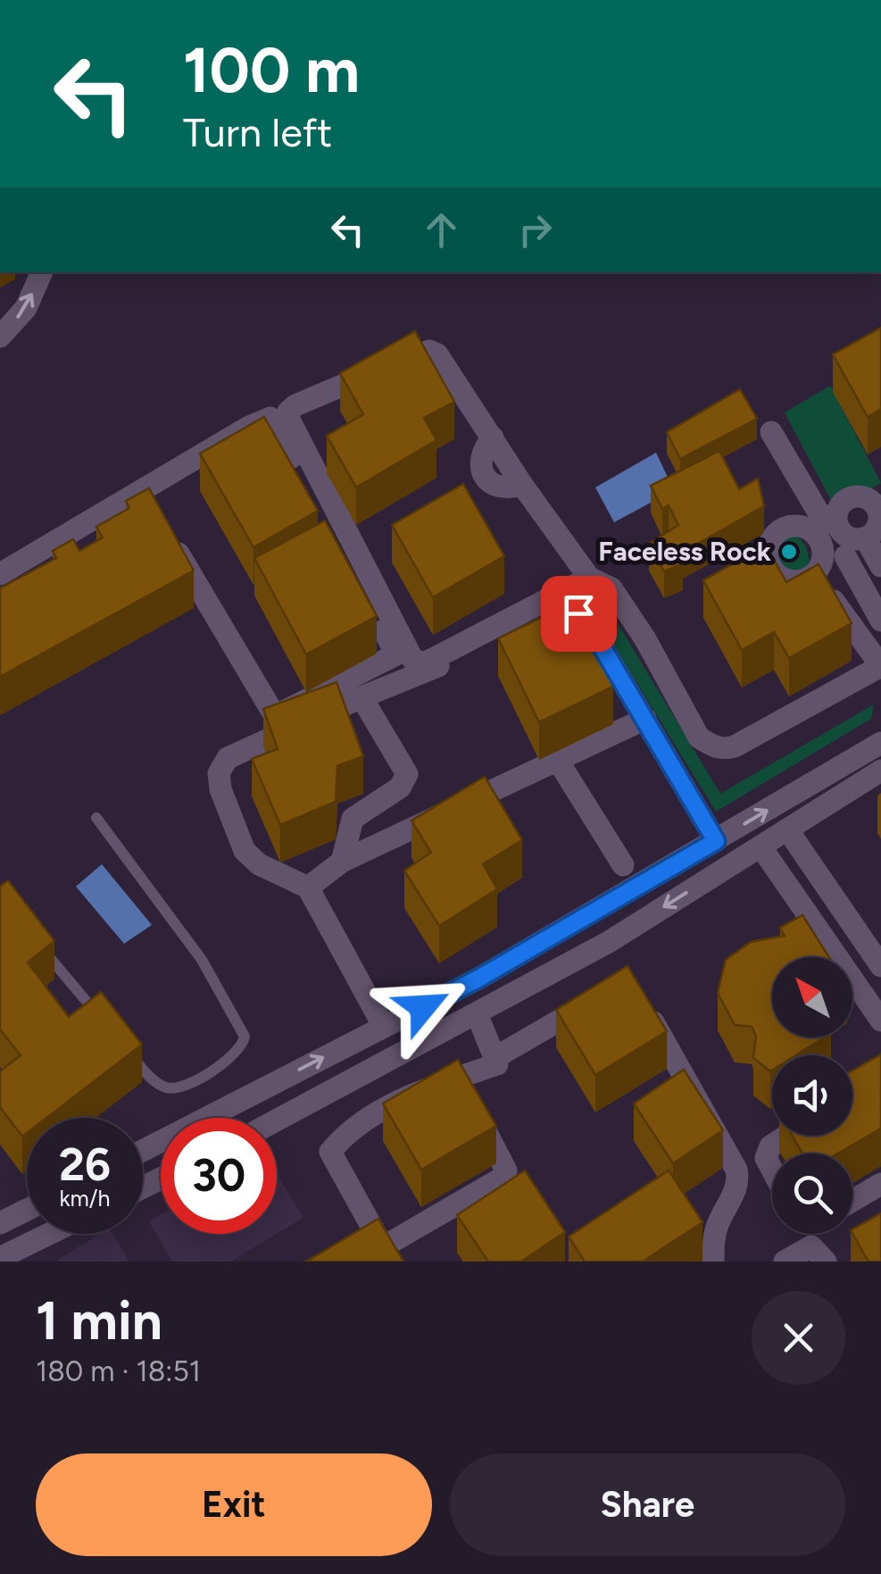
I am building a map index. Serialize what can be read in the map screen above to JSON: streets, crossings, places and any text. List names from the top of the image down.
{
  "places": ["Faceless Rock"],
  "north": "top left",
  "page": {
    "turn": ["100 m", "Turn left"],
    "speed": "26 km/h",
    "limit": "30",
    "heading": ["1 min", "180 m · 18:51"],
    "buttons": ["Exit", "Share"]
  }
}
